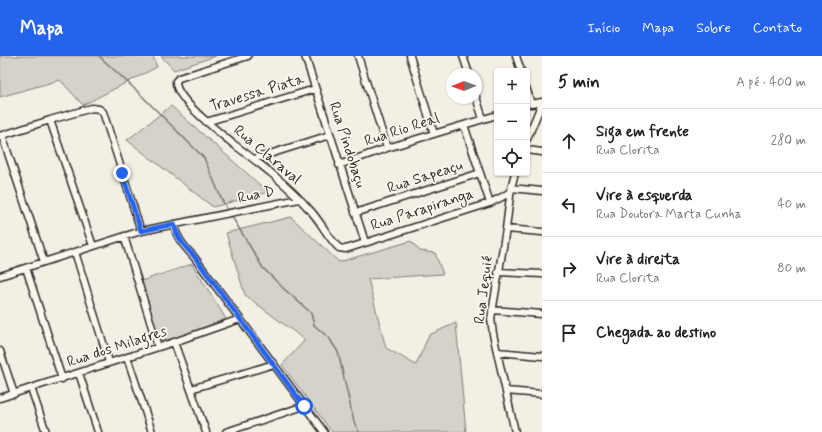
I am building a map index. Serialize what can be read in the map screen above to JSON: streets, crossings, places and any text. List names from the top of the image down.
{
  "streets": {
    "street": [
      "Travessa Piata",
      "Rua Rio Real",
      "Rua Pindobaçu",
      "Rua Claraval",
      "Rua Sapeaçu",
      "Rua D",
      "Rua Parapiranga",
      "Rua Jequié",
      "Rua dos Milagres"
    ]
  },
  "crossings": [
    ["Travessa Piata", "Rua Pindobaçu"],
    ["Travessa Piata", "Rua Claraval"],
    ["Rua Rio Real", "Rua Pindobaçu"],
    ["Rua Pindobaçu", "Rua Sapeaçu"],
    ["Rua Pindobaçu", "Rua Parapiranga"],
    ["Rua Claraval", "Rua D"],
    ["Rua Claraval", "Rua Parapiranga"],
    ["Rua Parapiranga", "Rua Jequié"]
  ],
  "north": "left",
  "page": {
    "header": "Mapa",
    "nav": [
      "Início",
      "Mapa",
      "Sobre",
      "Contato"
    ],
    "heading": ["5 min", "A pé · 400 m"],
    "map_buttons": ["+", "−"],
    "list": [
      ["Siga em frente", "Rua Clorita", "280 m"],
      ["Vire à esquerda", "Rua Doutora Marta Cunha", "40 m"],
      ["Vire à direita", "Rua Clorita", "80 m"],
      "Chegada ao destino"
    ]
  }
}
